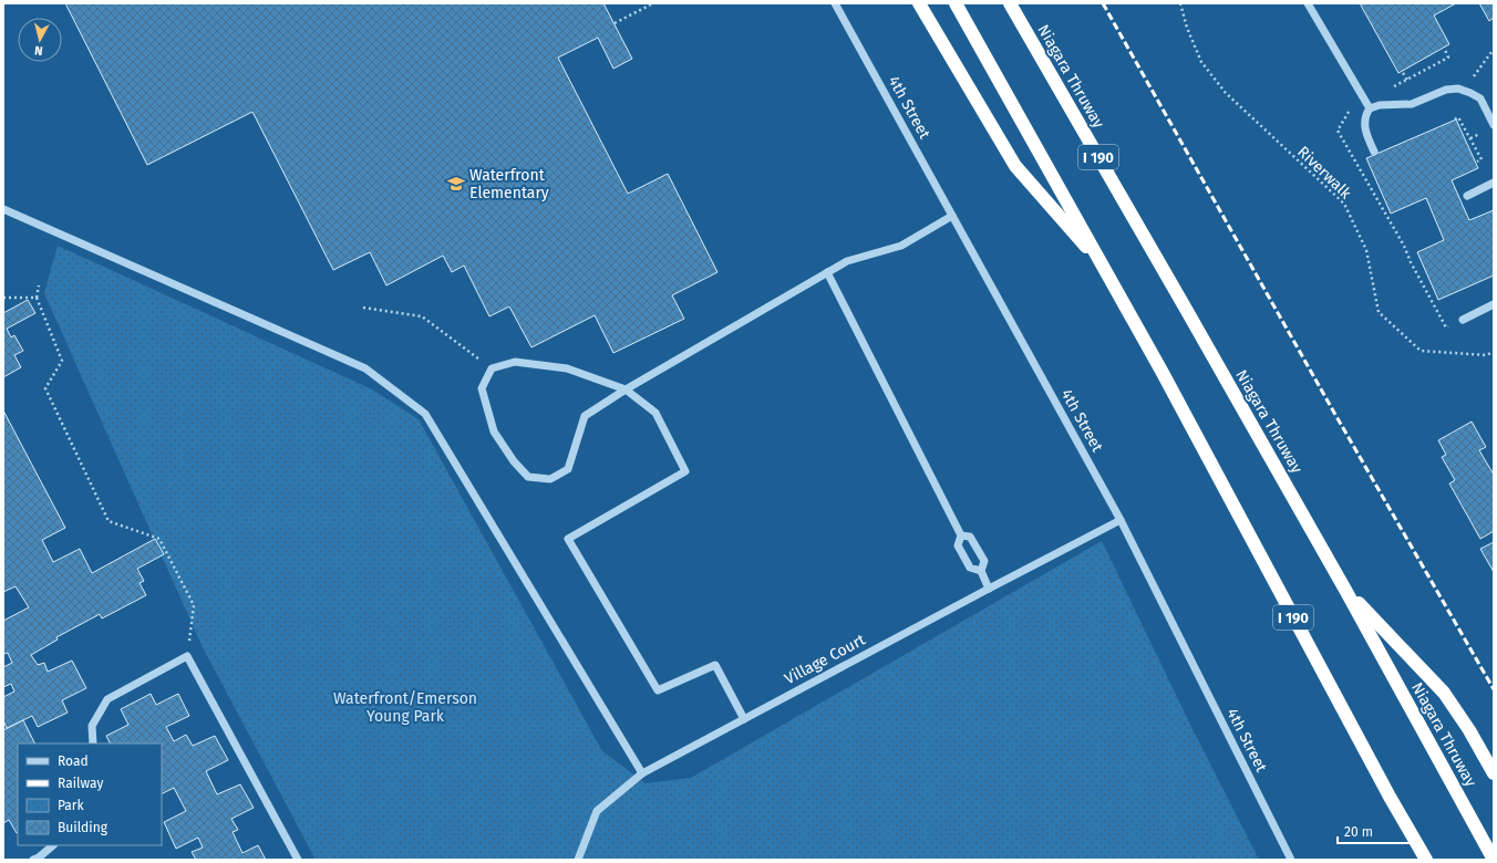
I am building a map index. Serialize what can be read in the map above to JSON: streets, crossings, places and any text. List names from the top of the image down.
{
  "streets": {
    "highway": ["Niagara Thruway", "I 190"],
    "street": ["4th Street", "Village Court"],
    "path": ["Riverwalk"]
  },
  "crossings": [
    ["4th Street", "Village Court"]
  ],
  "parks": ["Waterfront/Emerson Young Park"],
  "places": {
    "school or university": ["Waterfront Elementary"]
  },
  "legend": [
    "Road",
    "Railway",
    "Park",
    "Building"
  ],
  "scale_bar": "20 m",
  "north": "bottom"
}
